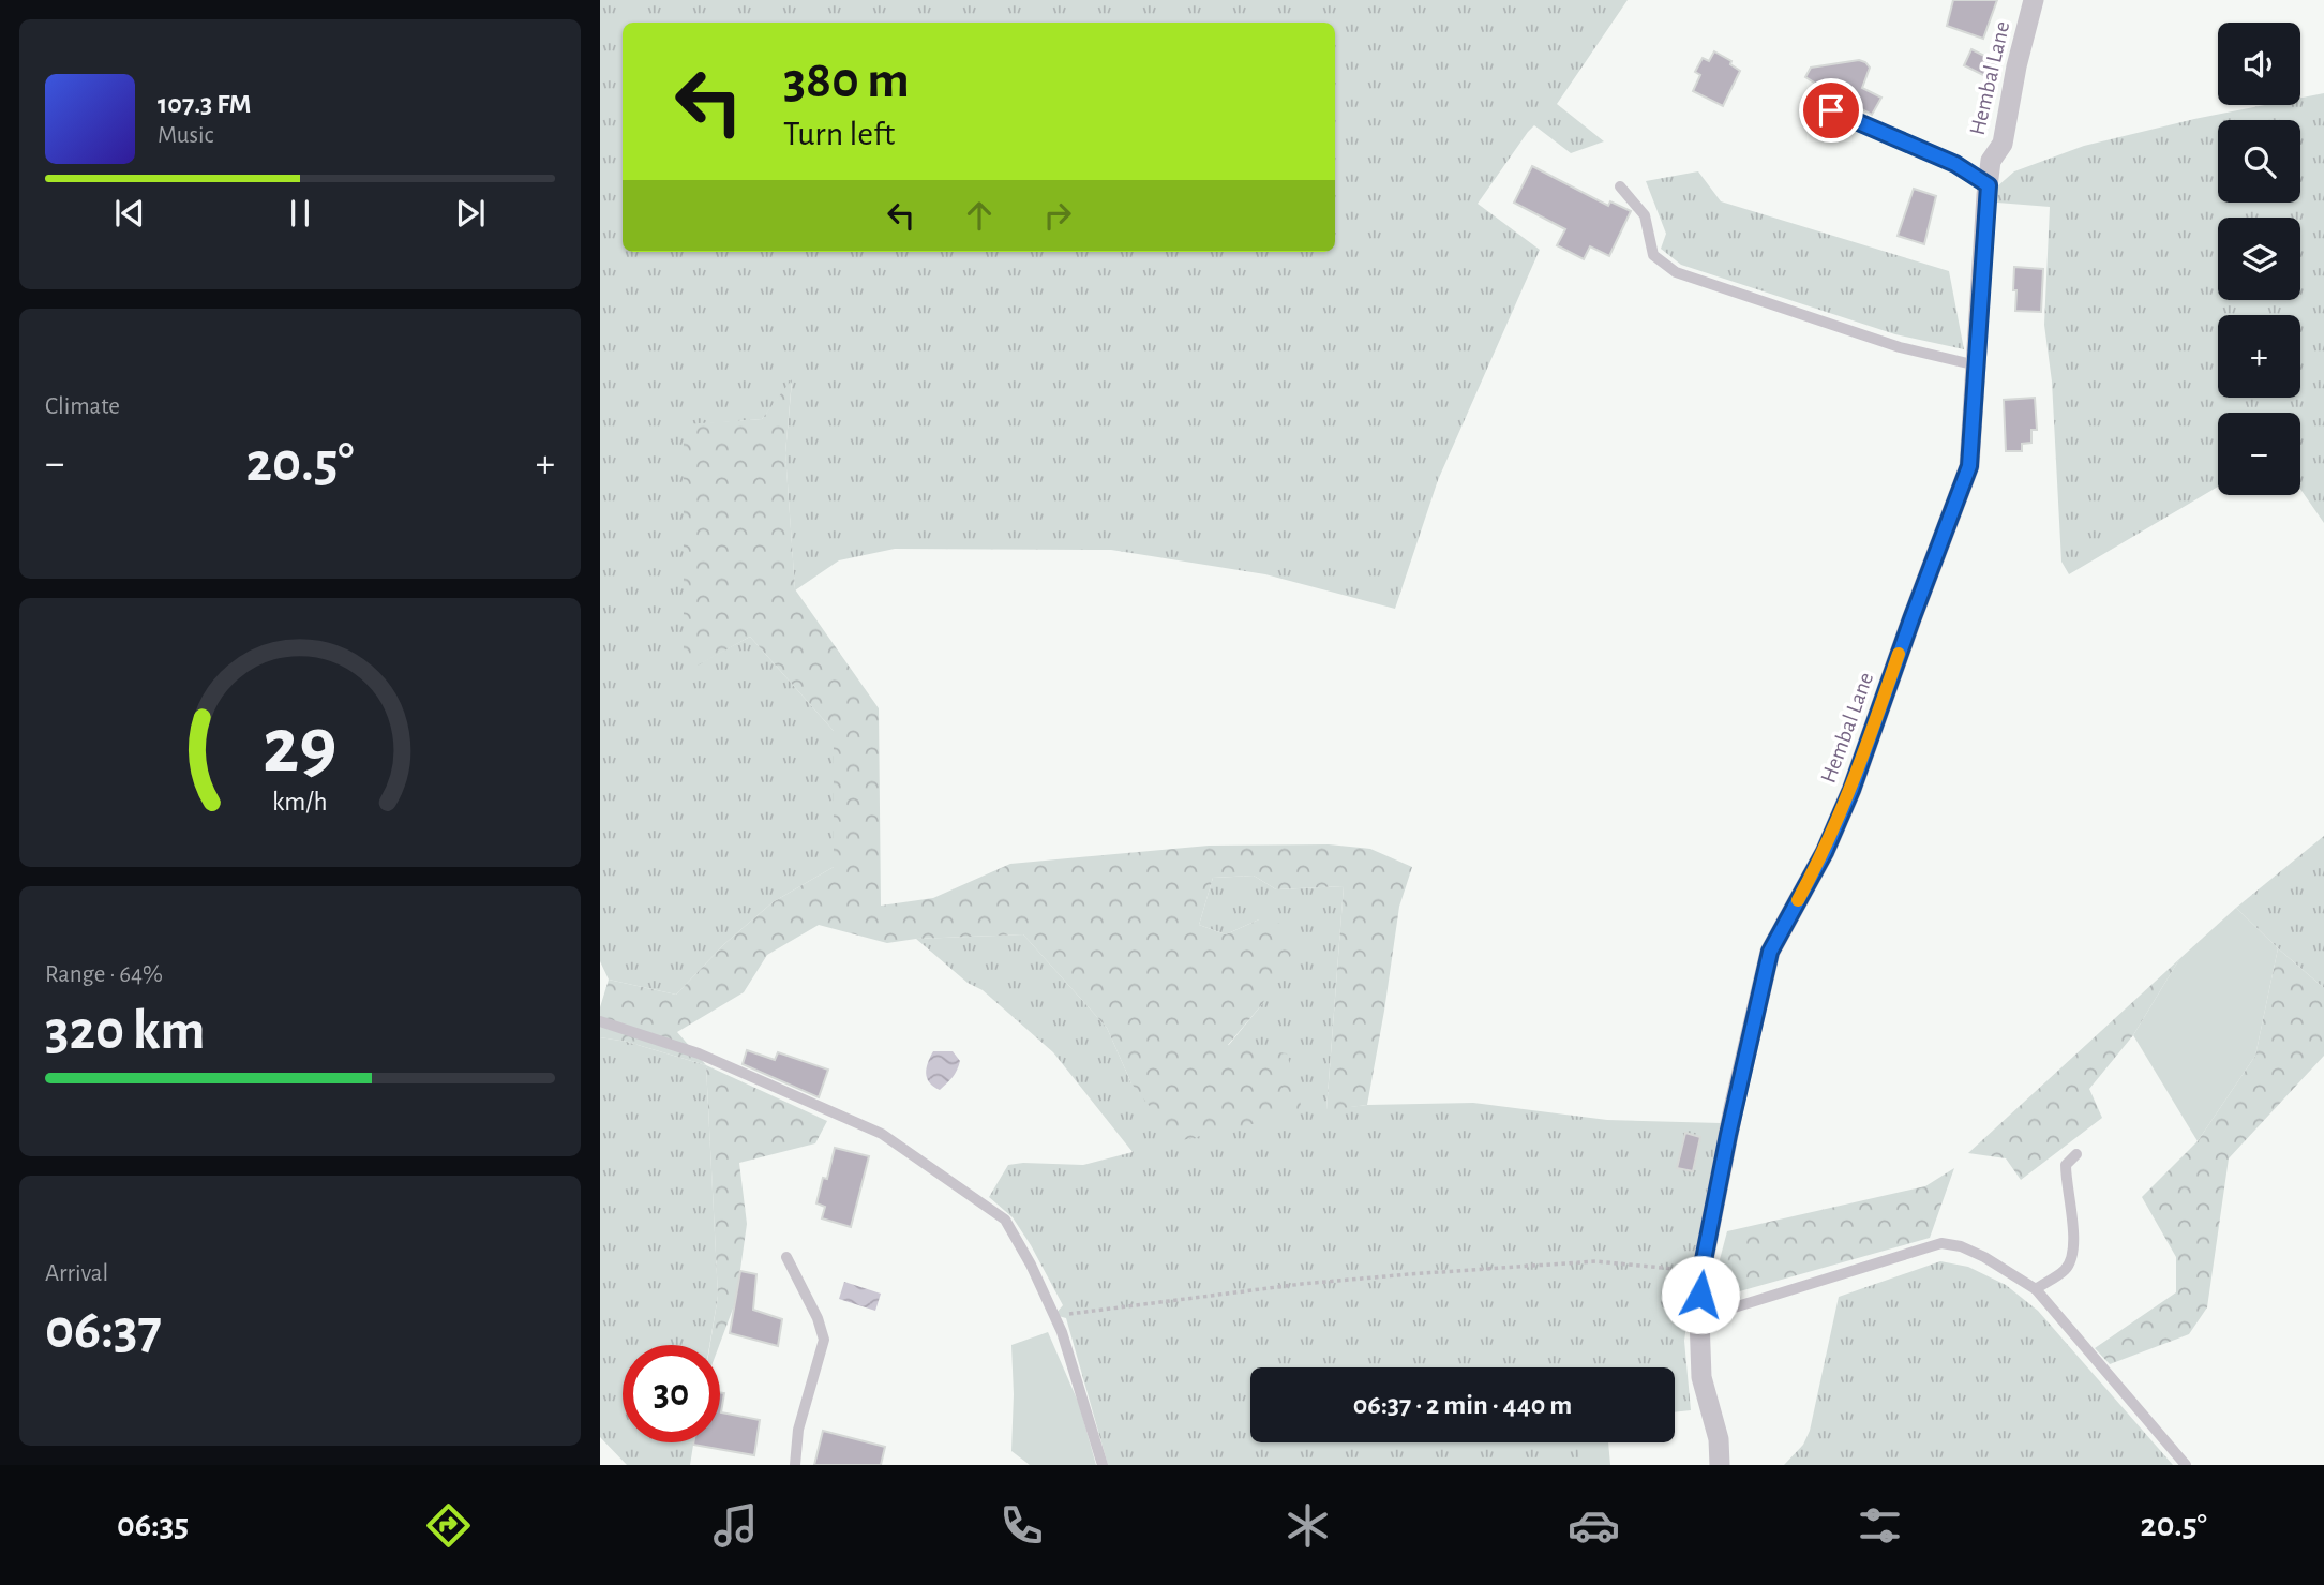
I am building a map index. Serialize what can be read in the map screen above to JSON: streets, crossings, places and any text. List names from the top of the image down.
{
  "streets": {
    "street": ["Hembal Lane"]
  },
  "page": {
    "map_buttons": ["+", "−"],
    "turn": ["380 m", "Turn left"],
    "song": ["107.3 FM", "Music"],
    "tile": [
      "Climate",
      ["Range · 64%", "320 km"],
      ["Arrival", "06:37"]
    ],
    "heat": ["−", "20.5°", "+"],
    "limit": "30",
    "trip": "06:37 · 2 min · 440 m",
    "tabs": ["06:35", "20.5°"],
    "gauge": ["29", "km/h"]
  }
}
